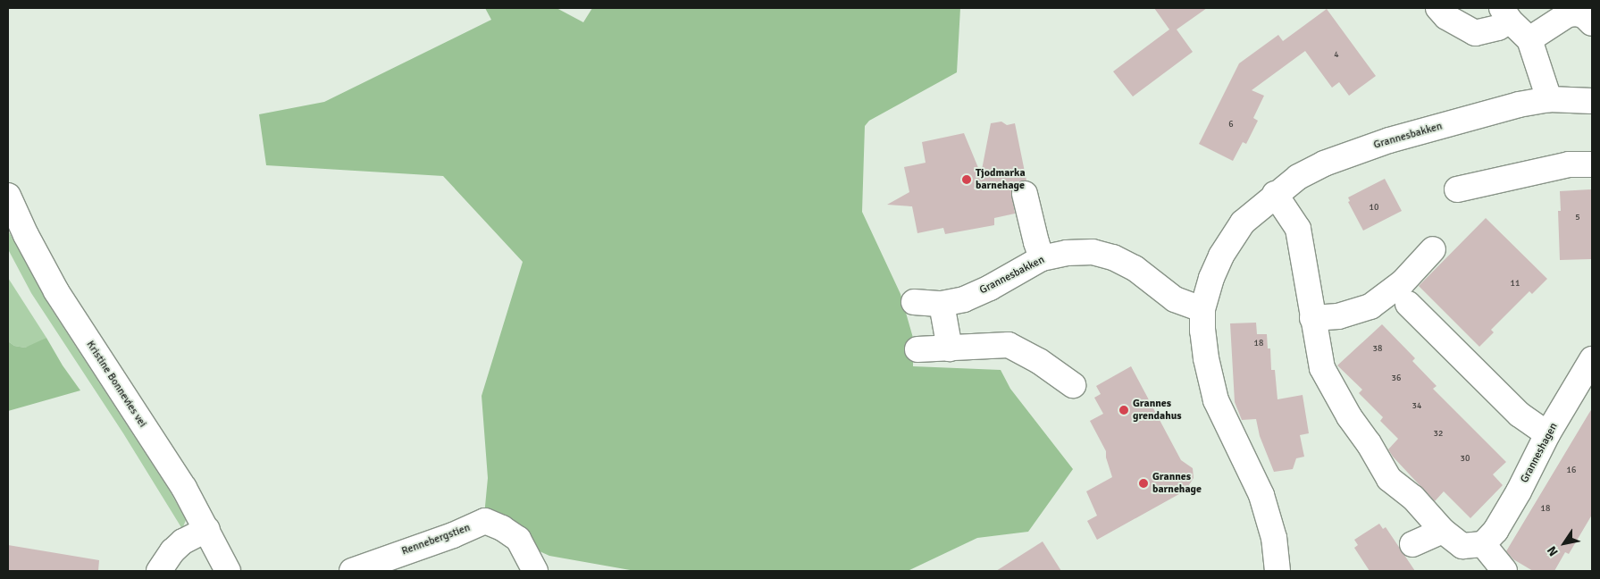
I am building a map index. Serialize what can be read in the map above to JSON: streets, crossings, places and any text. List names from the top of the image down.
{
  "streets": {
    "street": [
      "Grannesbakken",
      "Kristine Bonnevies vei",
      "Granneshagen",
      "Rennebergstien"
    ]
  },
  "places": ["Tjodmarka barnehage", "Grannes grendahus", "Grannes barnehage"],
  "house_numbers": [
    "4",
    "6",
    "10",
    "5",
    "11",
    "18",
    "38",
    "36",
    "34",
    "32",
    "30",
    "16",
    "18"
  ],
  "north": "bottom left"
}
